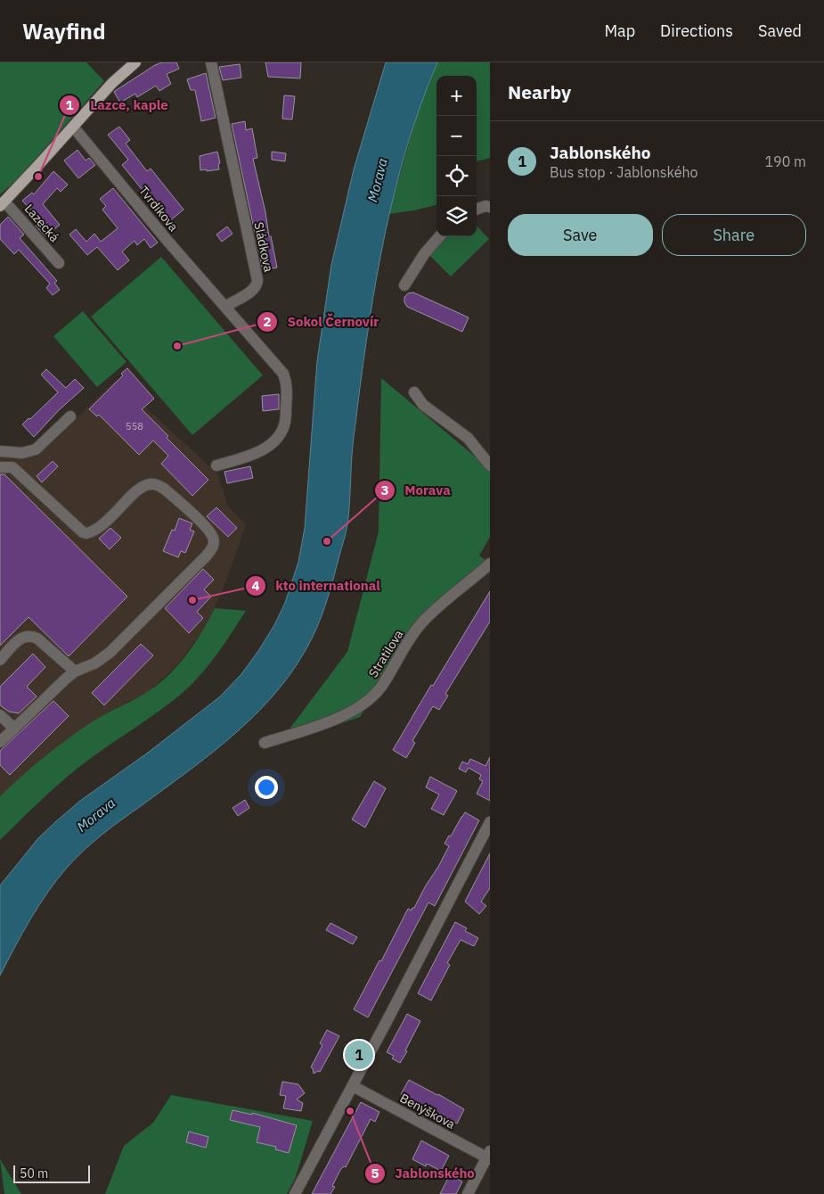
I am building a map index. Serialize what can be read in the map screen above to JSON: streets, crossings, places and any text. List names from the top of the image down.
{
  "streets": {
    "main road": ["Lazecká"],
    "street": [
      "Tvrdíkova",
      "Sládkova",
      "Stratilova",
      "Benýškova"
    ]
  },
  "crossings": [
    ["Tvrdíkova", "Lazecká"],
    ["Tvrdíkova", "Sládkova"]
  ],
  "water": ["Morava"],
  "places": [
    "Lazce, kaple",
    "Sokol Černovír",
    "Morava",
    "kto international",
    "Jablonského"
  ],
  "house_numbers": ["558"],
  "scale_bar": "50 m",
  "page": {
    "header": "Wayfind",
    "nav": ["Map", "Directions", "Saved"],
    "heading": "Nearby",
    "map_buttons": ["+", "−"],
    "list": [
      {
        "mark": "1",
        "name": "Jablonského",
        "note": "Bus stop · Jablonského",
        "value": "190 m"
      }
    ],
    "buttons": ["Save", "Share"],
    "pins": "1",
    "scale": "50 m"
  }
}
